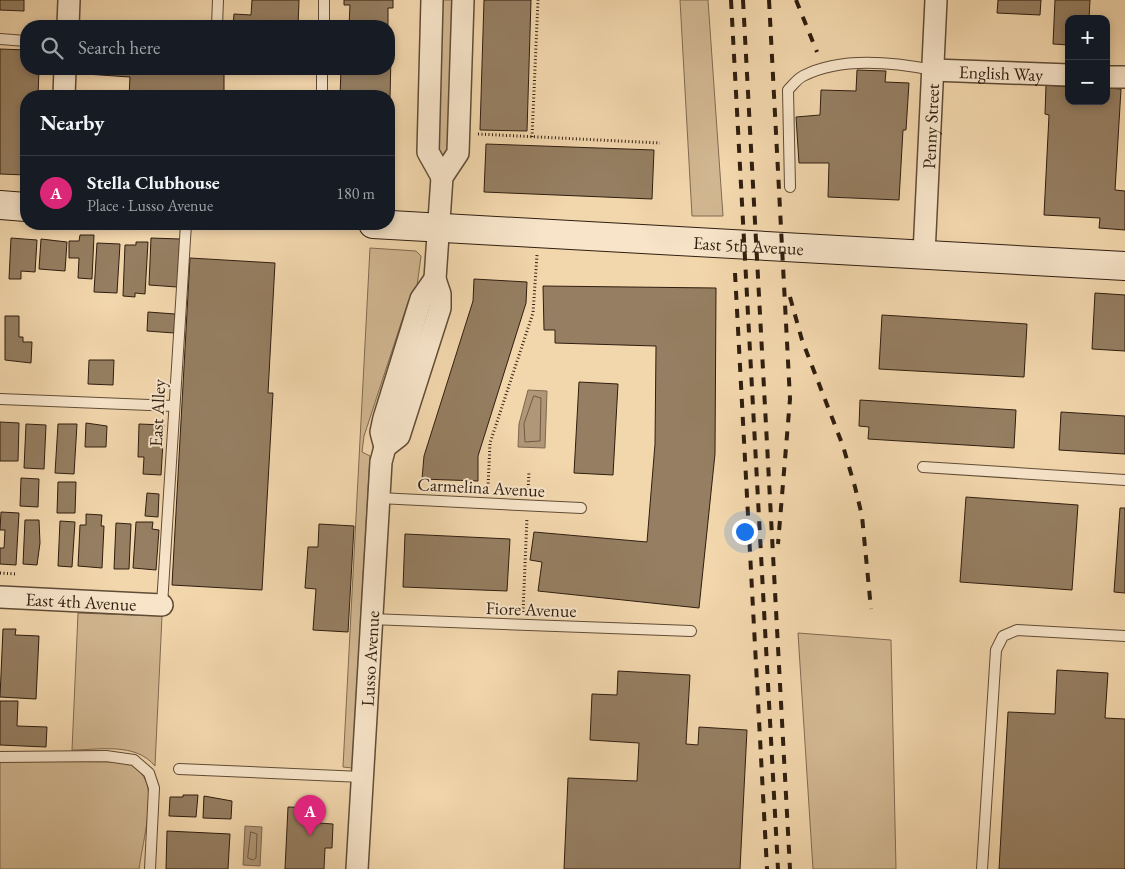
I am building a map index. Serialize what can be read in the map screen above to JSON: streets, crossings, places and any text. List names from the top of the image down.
{
  "streets": {
    "main road": ["East 5th Avenue"],
    "street": [
      "English Way",
      "Penny Street",
      "East 4th Avenue",
      "Lusso Avenue"
    ],
    "lane": ["East Alley", "Carmelina Avenue", "Fiore Avenue"]
  },
  "crossings": [
    ["English Way", "Penny Street"],
    ["Penny Street", "East 5th Avenue"],
    ["East 5th Avenue", "Lusso Avenue"],
    ["East Alley", "East 4th Avenue"],
    ["Carmelina Avenue", "Lusso Avenue"],
    ["Fiore Avenue", "Lusso Avenue"]
  ],
  "page": {
    "map_buttons": ["+", "−"],
    "search": "Search here",
    "heading": "Nearby",
    "list": [
      {
        "mark": "A",
        "name": "Stella Clubhouse",
        "note": "Place · Lusso Avenue",
        "value": "180 m"
      }
    ],
    "pins": "A"
  }
}
